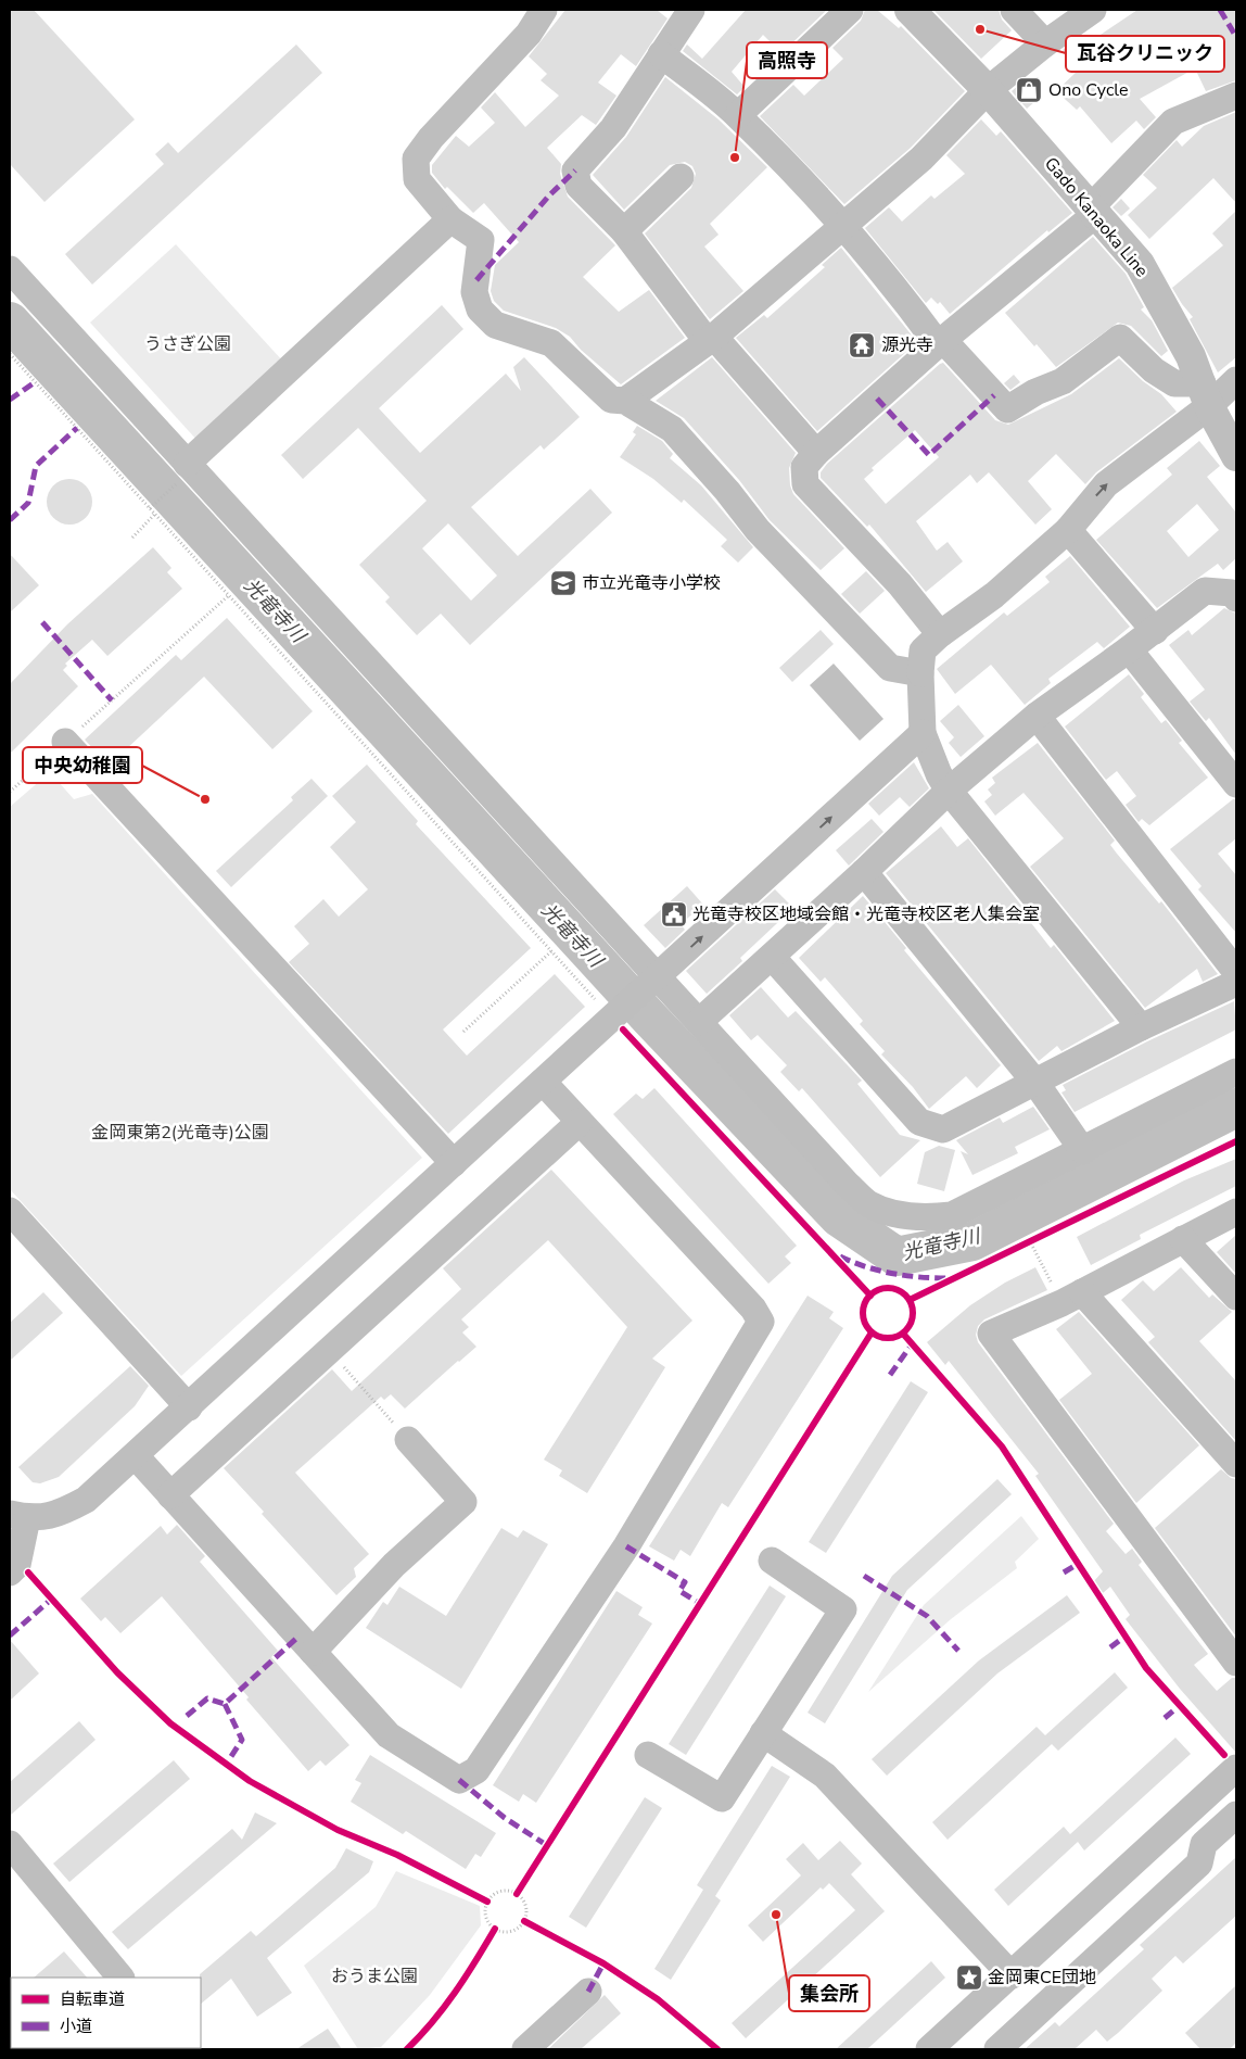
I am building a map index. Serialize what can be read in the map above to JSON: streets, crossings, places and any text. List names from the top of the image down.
{
  "streets": {
    "main road": ["Gado Kanaoka Line"]
  },
  "water": ["光竜寺川"],
  "parks": ["うさぎ公園", "金岡東第2(光竜寺)公園", "おうま公園"],
  "places": {
    "other": [
      "瓦谷クリニック",
      "高照寺",
      "中央幼稚園",
      "集会所"
    ],
    "shop": ["Ono Cycle"],
    "temple": ["源光寺"],
    "school or university": ["市立光竜寺小学校"],
    "public building": ["光竜寺校区地域会館・光竜寺校区老人集会室"],
    "place": ["金岡東CE団地"]
  },
  "legend": ["自転車道", "小道"]
}
